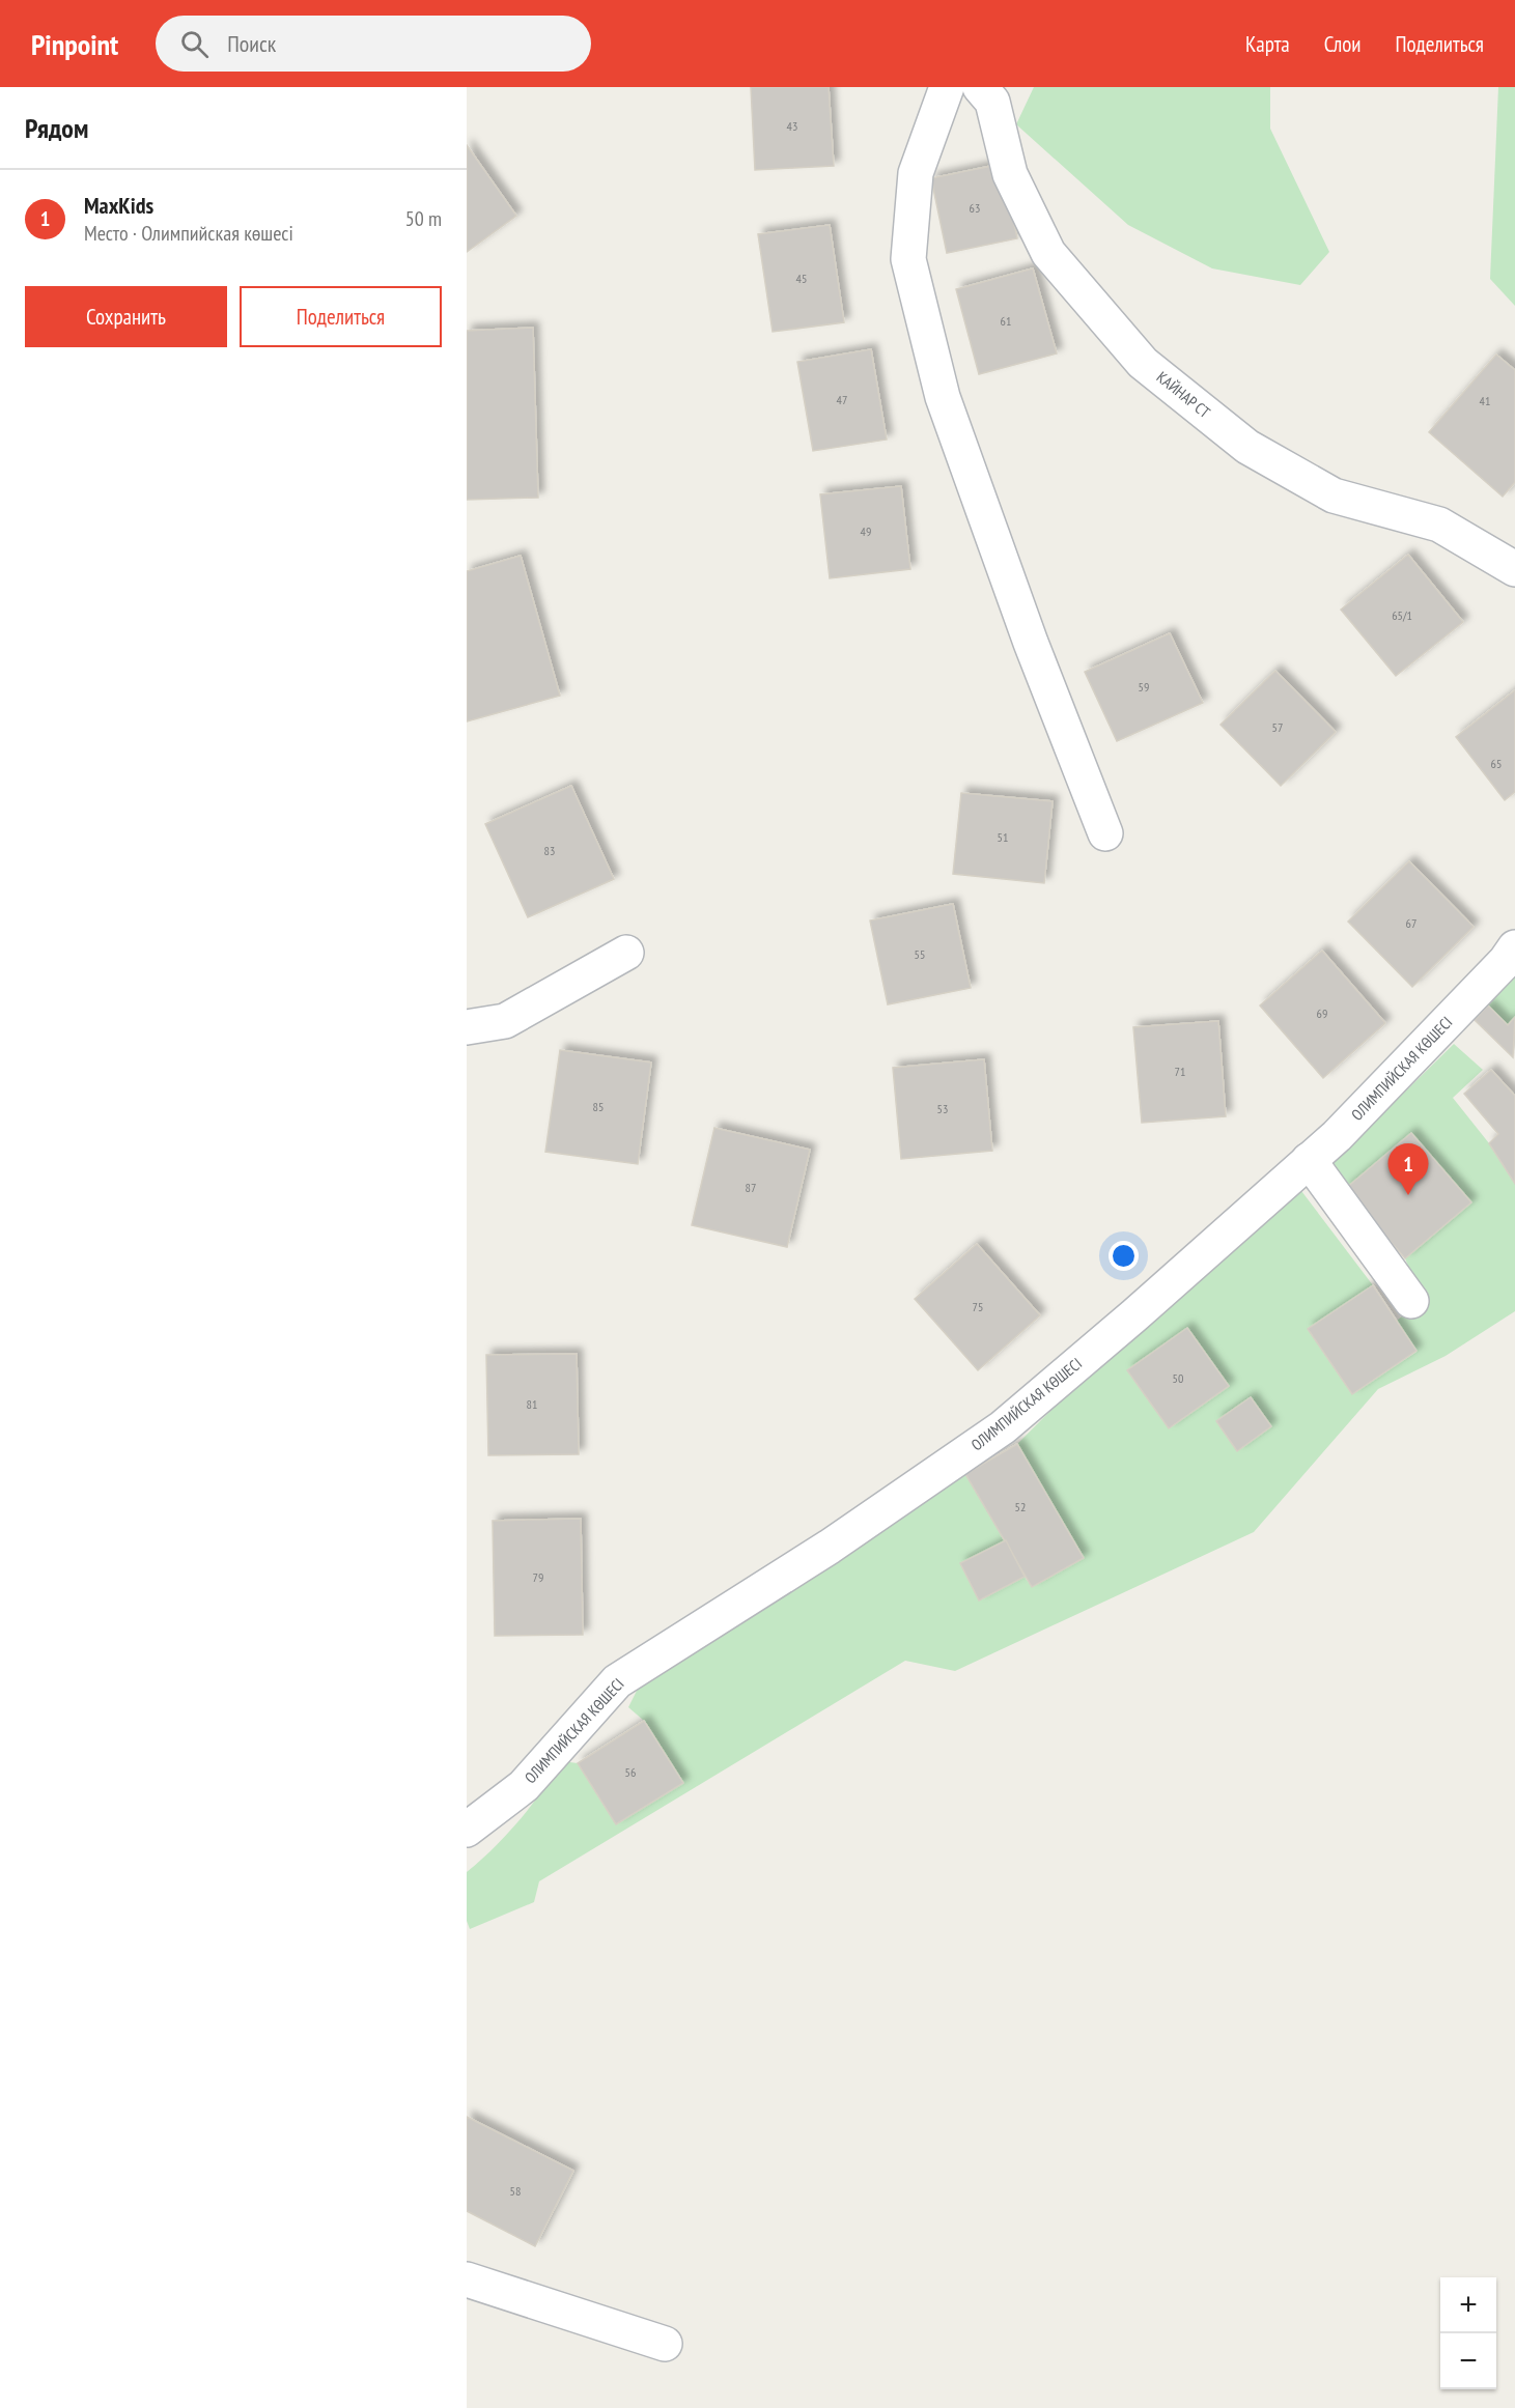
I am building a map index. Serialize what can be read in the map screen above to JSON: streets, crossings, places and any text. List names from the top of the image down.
{
  "streets": {
    "street": ["КАЙНАР СТ", "ОЛИМПИЙСКАЯ КӨШЕСІ"]
  },
  "house_numbers": [
    "43",
    "63",
    "45",
    "61",
    "47",
    "41",
    "49",
    "65/1",
    "59",
    "57",
    "65",
    "51",
    "83",
    "67",
    "55",
    "69",
    "71",
    "85",
    "53",
    "87",
    "75",
    "50",
    "81",
    "52",
    "79",
    "56",
    "58"
  ],
  "page": {
    "header": "Pinpoint",
    "search": "Поиск",
    "nav": ["Карта", "Слои", "Поделиться"],
    "heading": "Рядом",
    "list": [
      {
        "mark": "1",
        "name": "MaxKids",
        "note": "Место · Олимпийская көшесі",
        "value": "50 m"
      }
    ],
    "buttons": ["Сохранить", "Поделиться"],
    "pins": "1",
    "map_buttons": ["+", "−"]
  }
}
